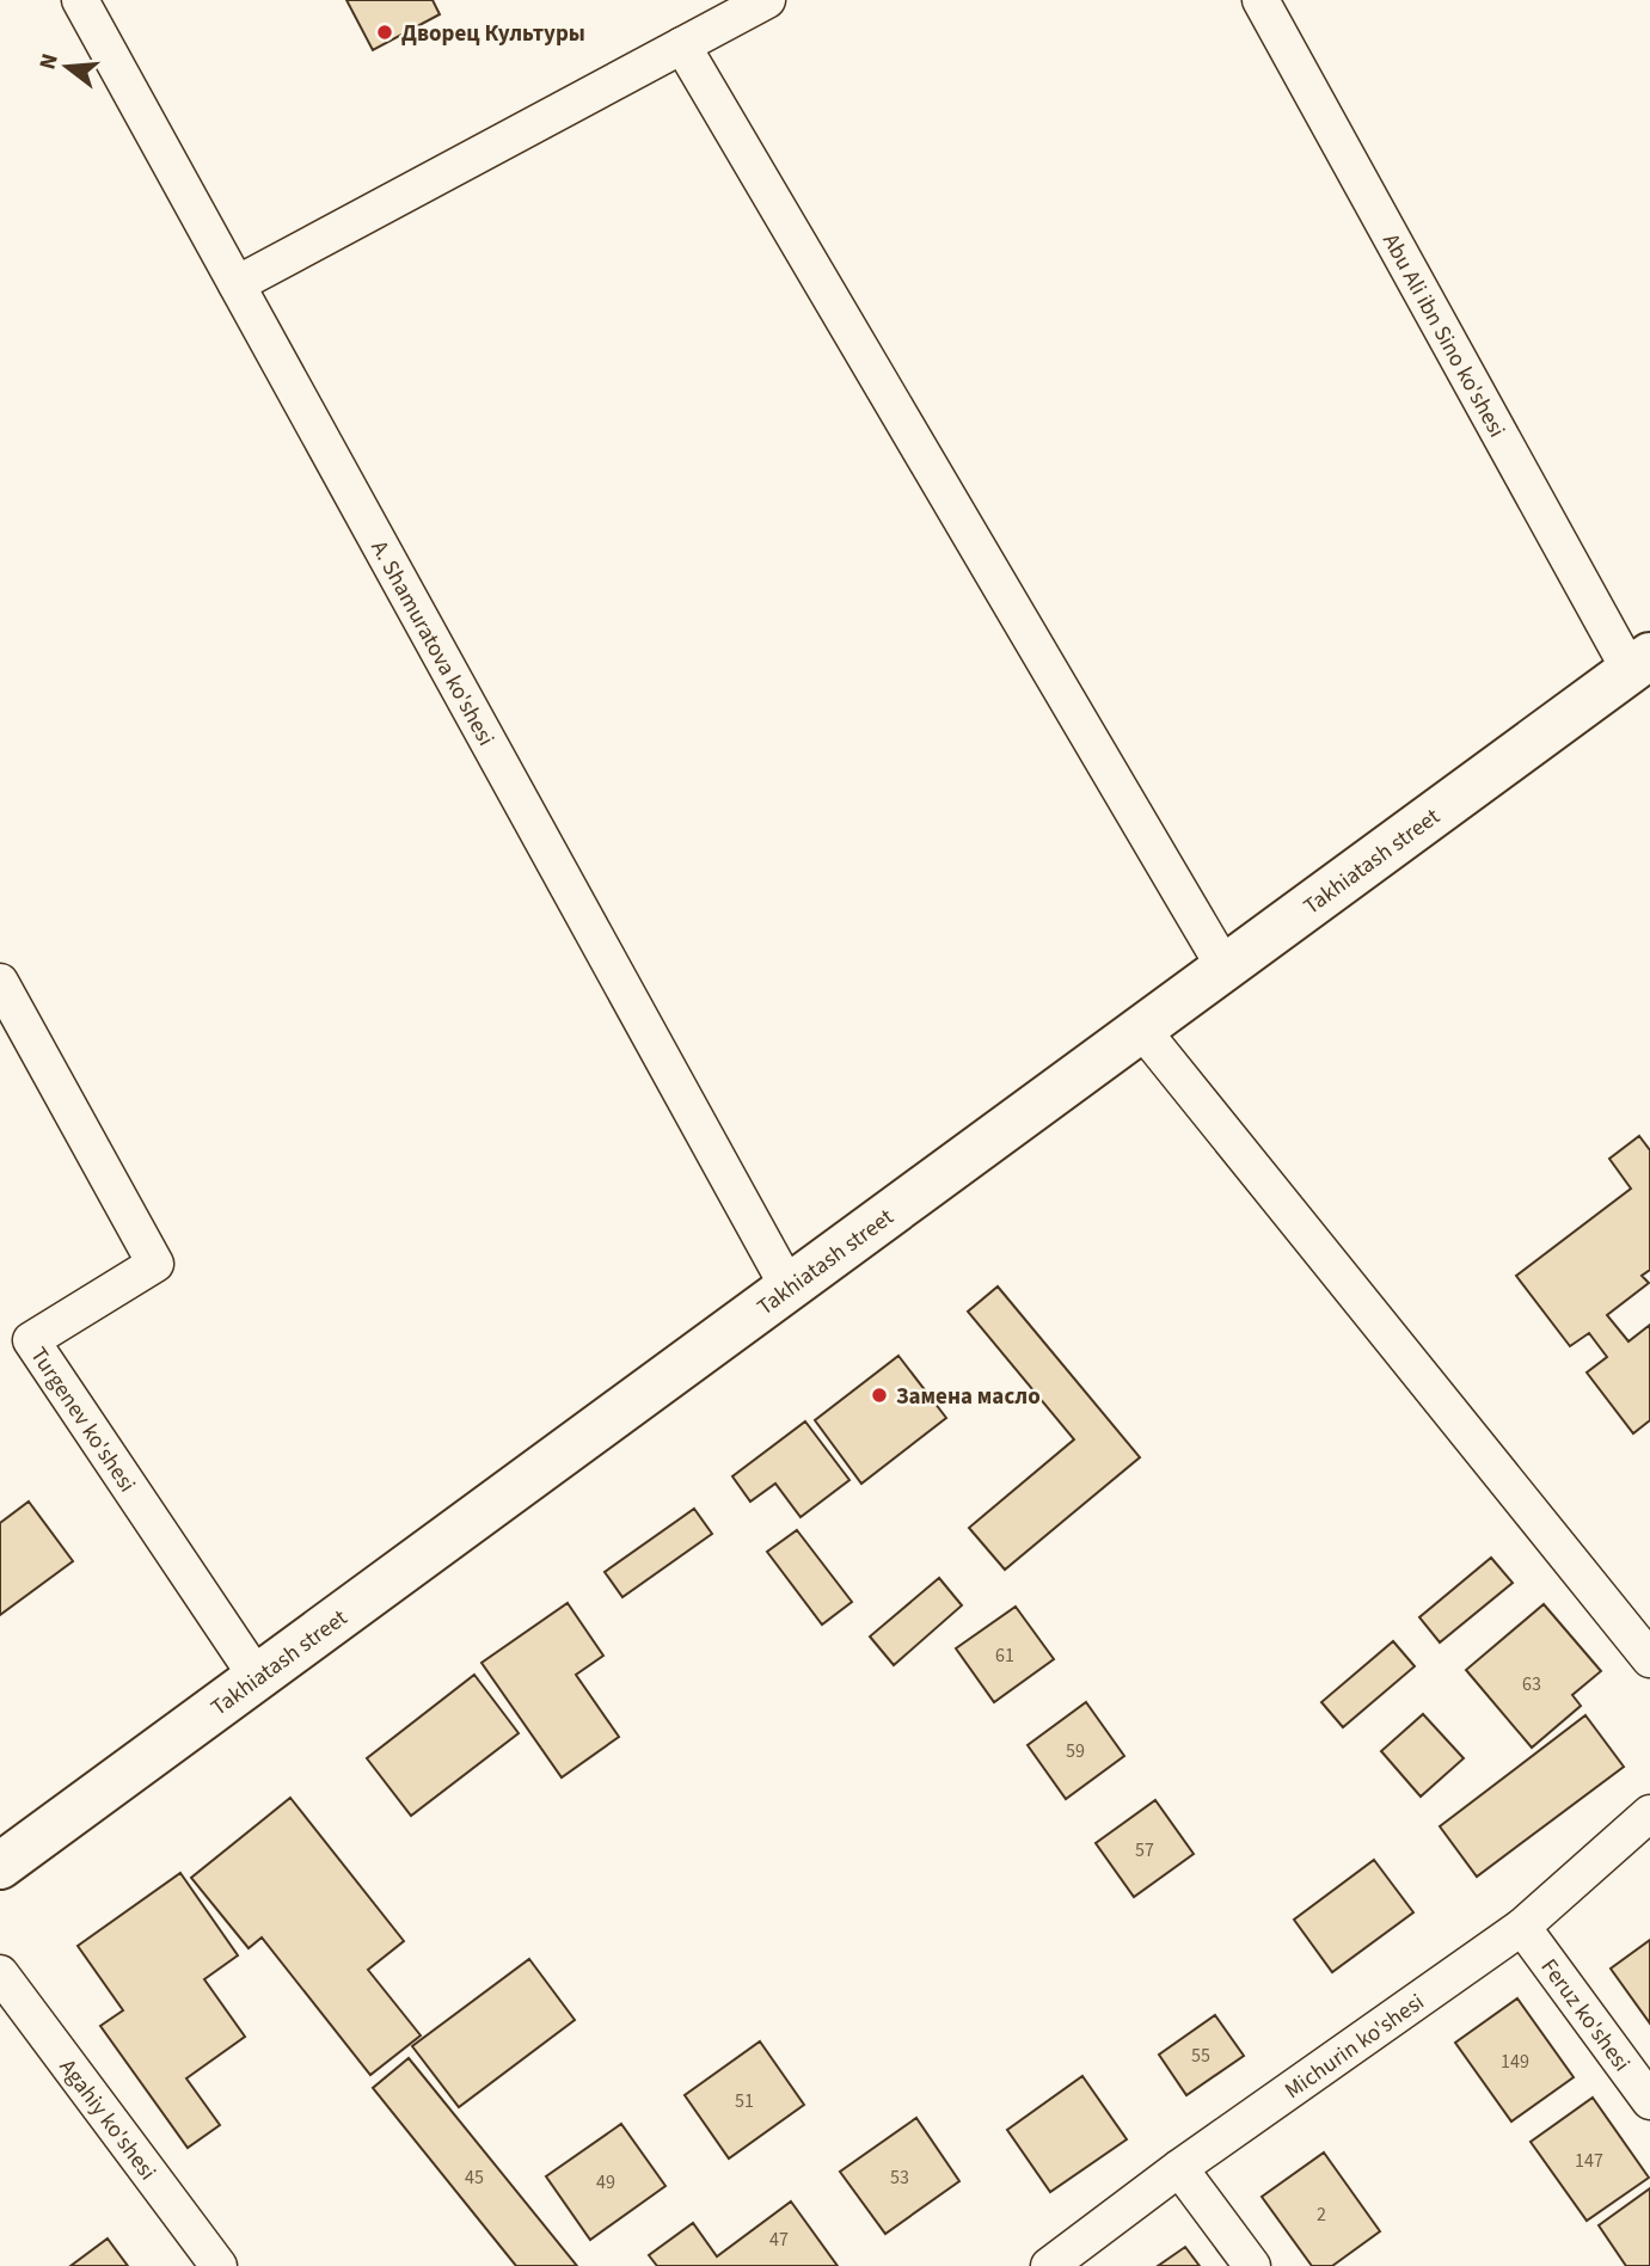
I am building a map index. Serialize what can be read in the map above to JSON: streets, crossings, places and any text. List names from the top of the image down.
{
  "streets": {
    "main road": ["Takhiatash street"],
    "street": [
      "Abu Ali ibn Sino ko'shesi",
      "A. Shamuratova ko'shesi",
      "Turgenev ko'shesi",
      "Feruz ko'shesi",
      "Michurin ko'shesi",
      "Agahiy ko'shesi"
    ]
  },
  "crossings": [
    ["Abu Ali ibn Sino ko'shesi", "Takhiatash street"],
    ["A. Shamuratova ko'shesi", "Takhiatash street"],
    ["Takhiatash street", "Turgenev ko'shesi"],
    ["Feruz ko'shesi", "Michurin ko'shesi"]
  ],
  "places": ["Дворец Культуры", "Замена масло"],
  "house_numbers": [
    "61",
    "63",
    "59",
    "57",
    "55",
    "149",
    "51",
    "147",
    "45",
    "53",
    "49",
    "2",
    "47"
  ],
  "north": "left"
}
